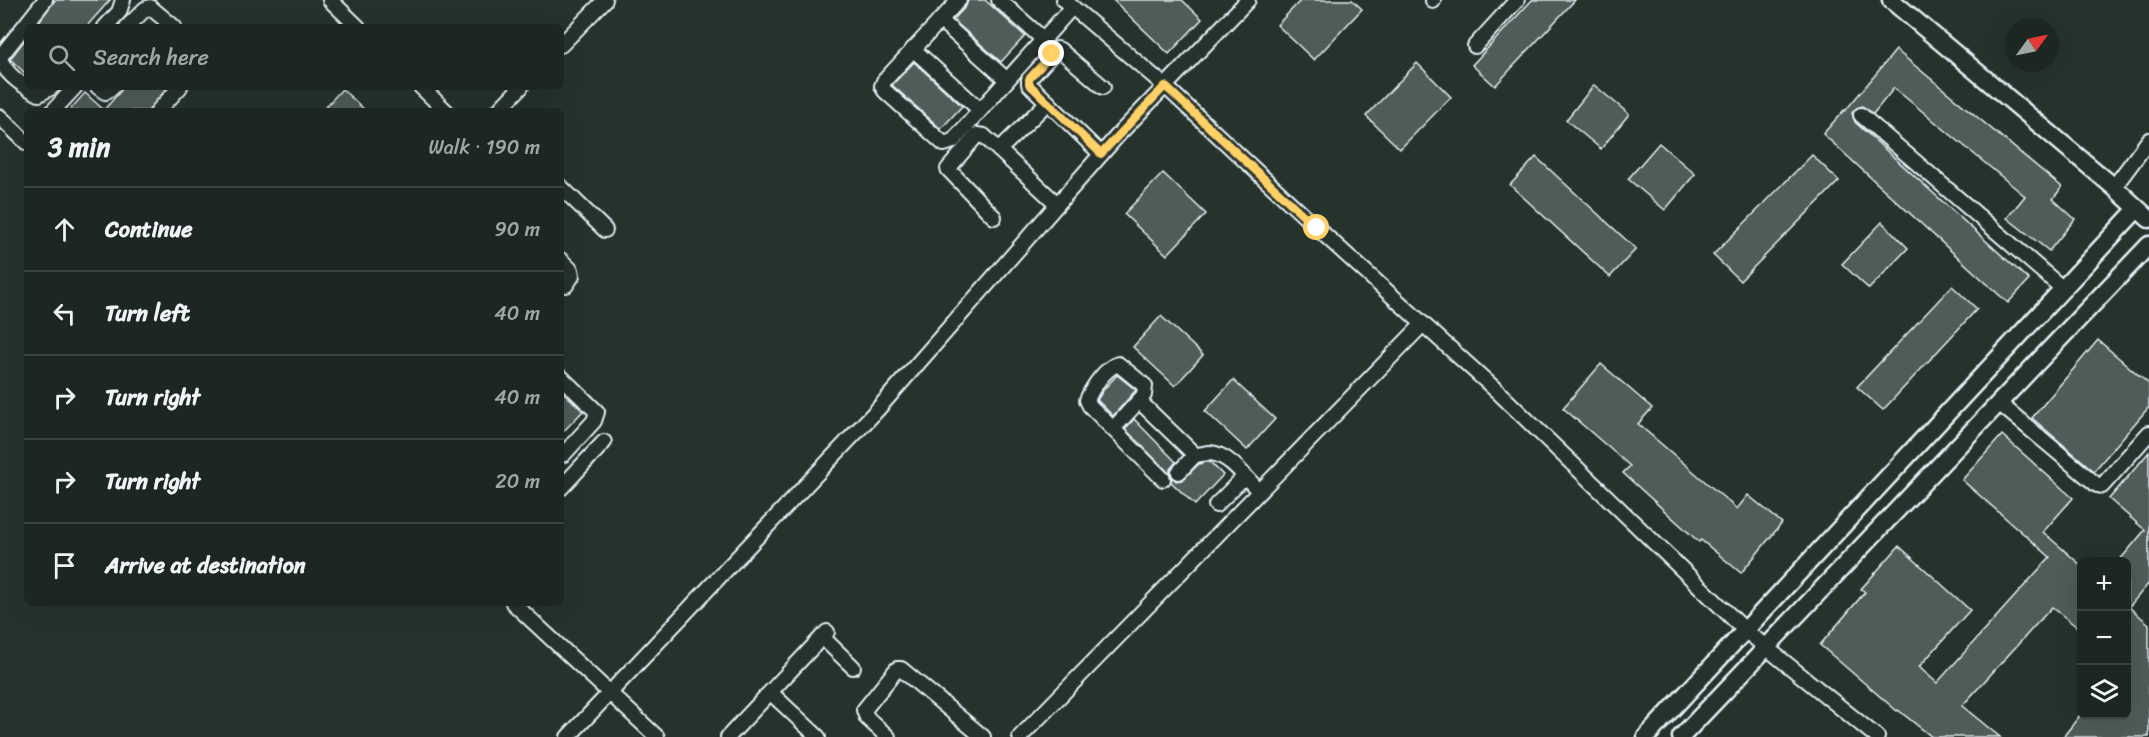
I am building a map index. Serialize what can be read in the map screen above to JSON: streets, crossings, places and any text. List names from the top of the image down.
{
  "north": "top right",
  "page": {
    "search": "Search here",
    "heading": ["3 min", "Walk · 190 m"],
    "list": [
      ["Continue", "90 m"],
      ["Turn left", "40 m"],
      ["Turn right", "40 m"],
      ["Turn right", "20 m"],
      "Arrive at destination"
    ],
    "map_buttons": ["+", "−"]
  }
}
